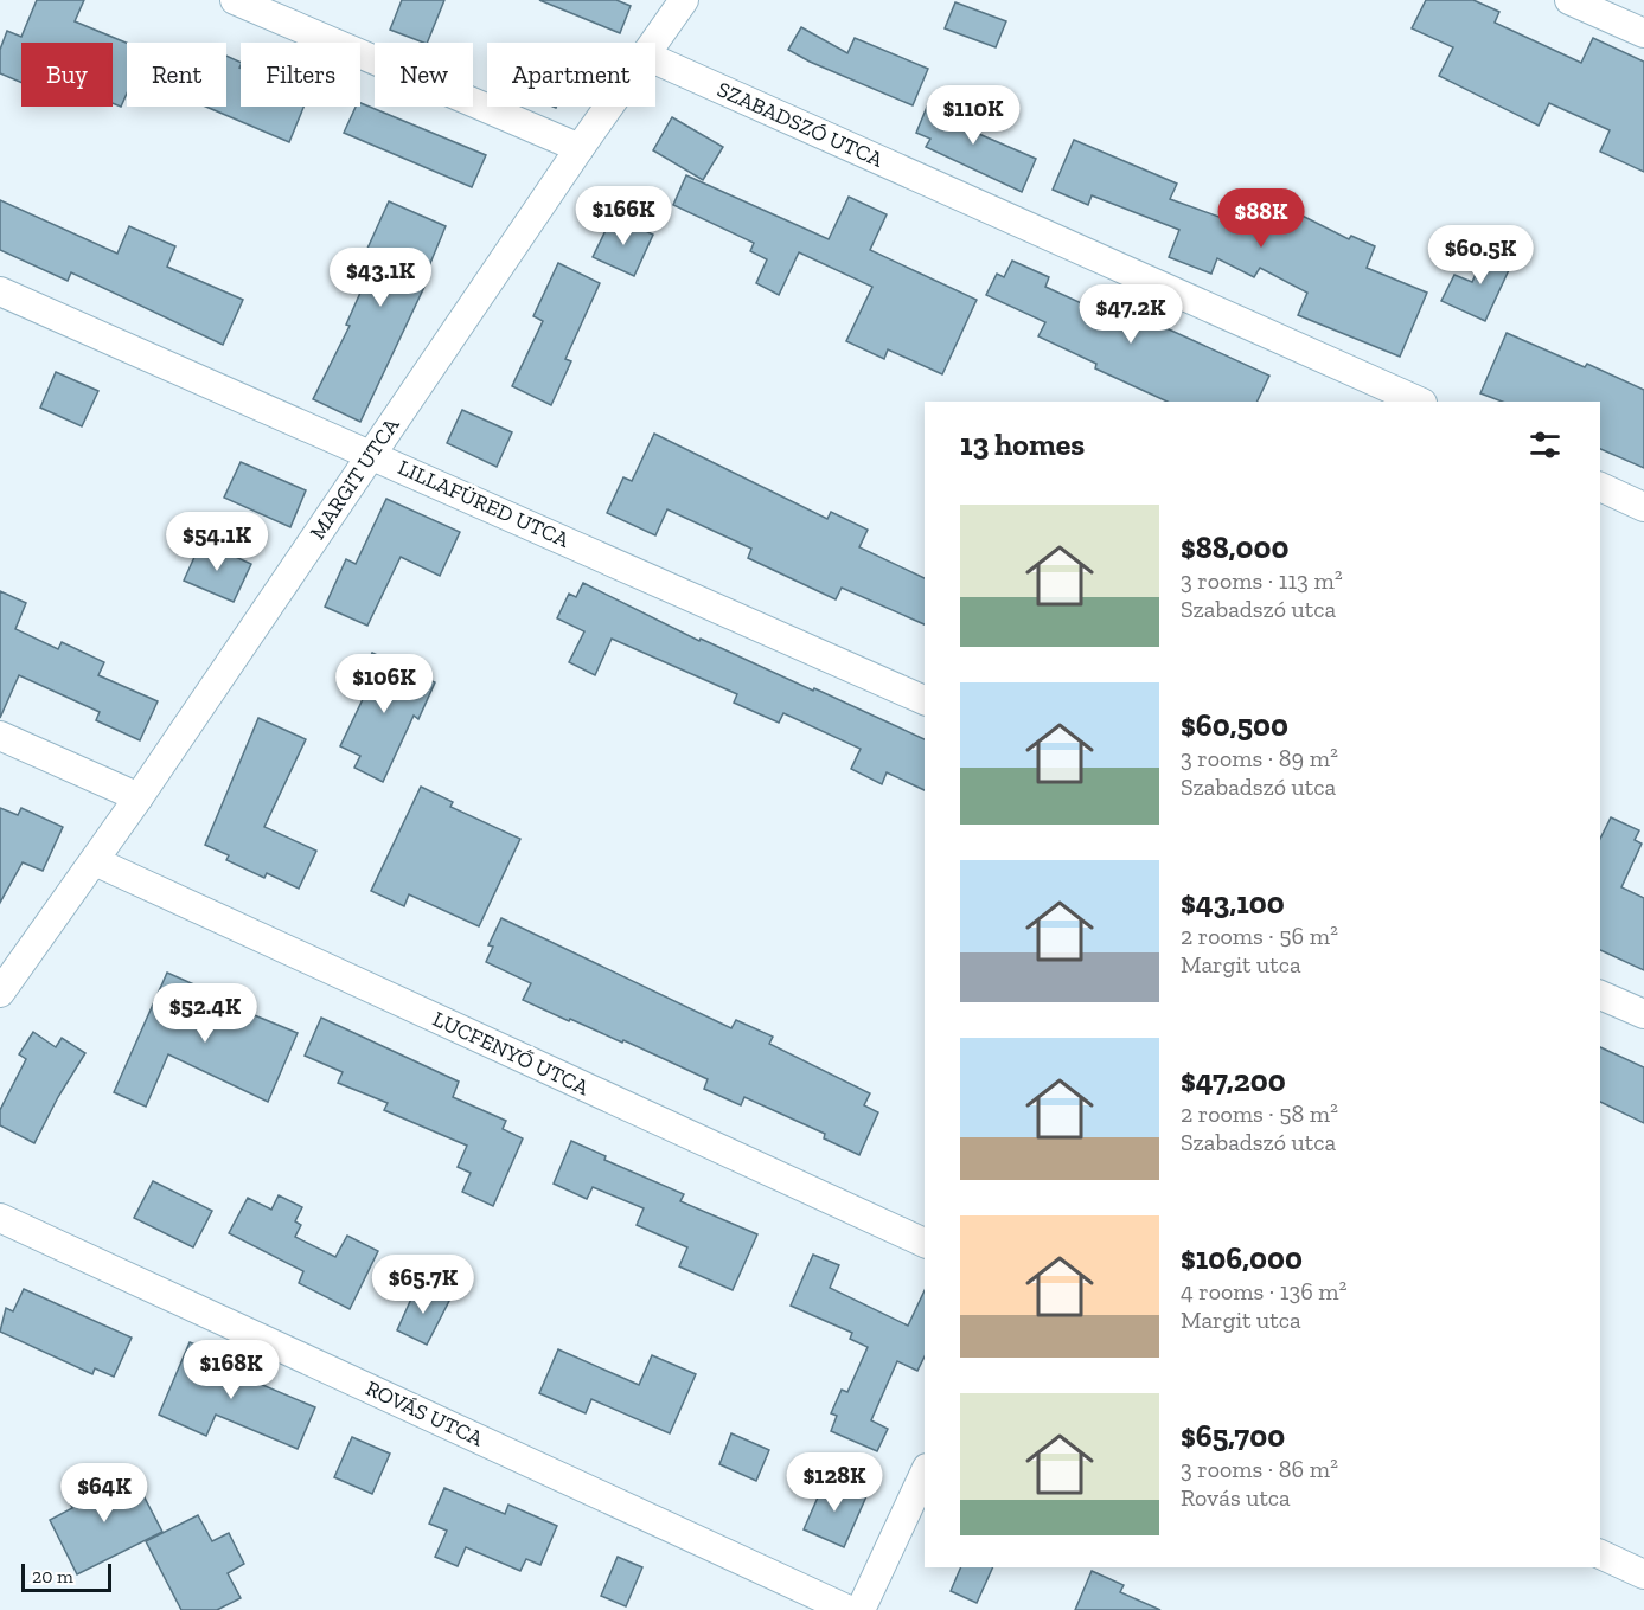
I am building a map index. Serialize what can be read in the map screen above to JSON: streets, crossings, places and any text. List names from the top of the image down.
{
  "streets": {
    "street": [
      "SZABADSZÓ UTCA",
      "MARGIT UTCA",
      "LILLAFÜRED UTCA",
      "LUCFENYŐ UTCA",
      "ROVÁS UTCA"
    ]
  },
  "crossings": [
    ["MARGIT UTCA", "LILLAFÜRED UTCA"],
    ["MARGIT UTCA", "LUCFENYŐ UTCA"]
  ],
  "scale_bar": "20 m",
  "page": {
    "chip": [
      "Buy",
      "Rent",
      "Filters",
      "New",
      "Apartment"
    ],
    "price": [
      "$110K",
      "$166K",
      "$88K",
      "$60.5K",
      "$43.1K",
      "$47.2K",
      "$54.1K",
      "$106K",
      "$52.4K",
      "$65.7K",
      "$168K",
      "$128K",
      "$64K"
    ],
    "heading": "13 homes",
    "list": [
      {
        "name": "$88,000",
        "note": "3 rooms · 113 m² · Szabadszó utca"
      },
      {
        "name": "$60,500",
        "note": "3 rooms · 89 m² · Szabadszó utca"
      },
      {
        "name": "$43,100",
        "note": "2 rooms · 56 m² · Margit utca"
      },
      {
        "name": "$47,200",
        "note": "2 rooms · 58 m² · Szabadszó utca"
      },
      {
        "name": "$106,000",
        "note": "4 rooms · 136 m² · Margit utca"
      },
      {
        "name": "$65,700",
        "note": "3 rooms · 86 m² · Rovás utca"
      }
    ],
    "scale": "20 m"
  }
}
